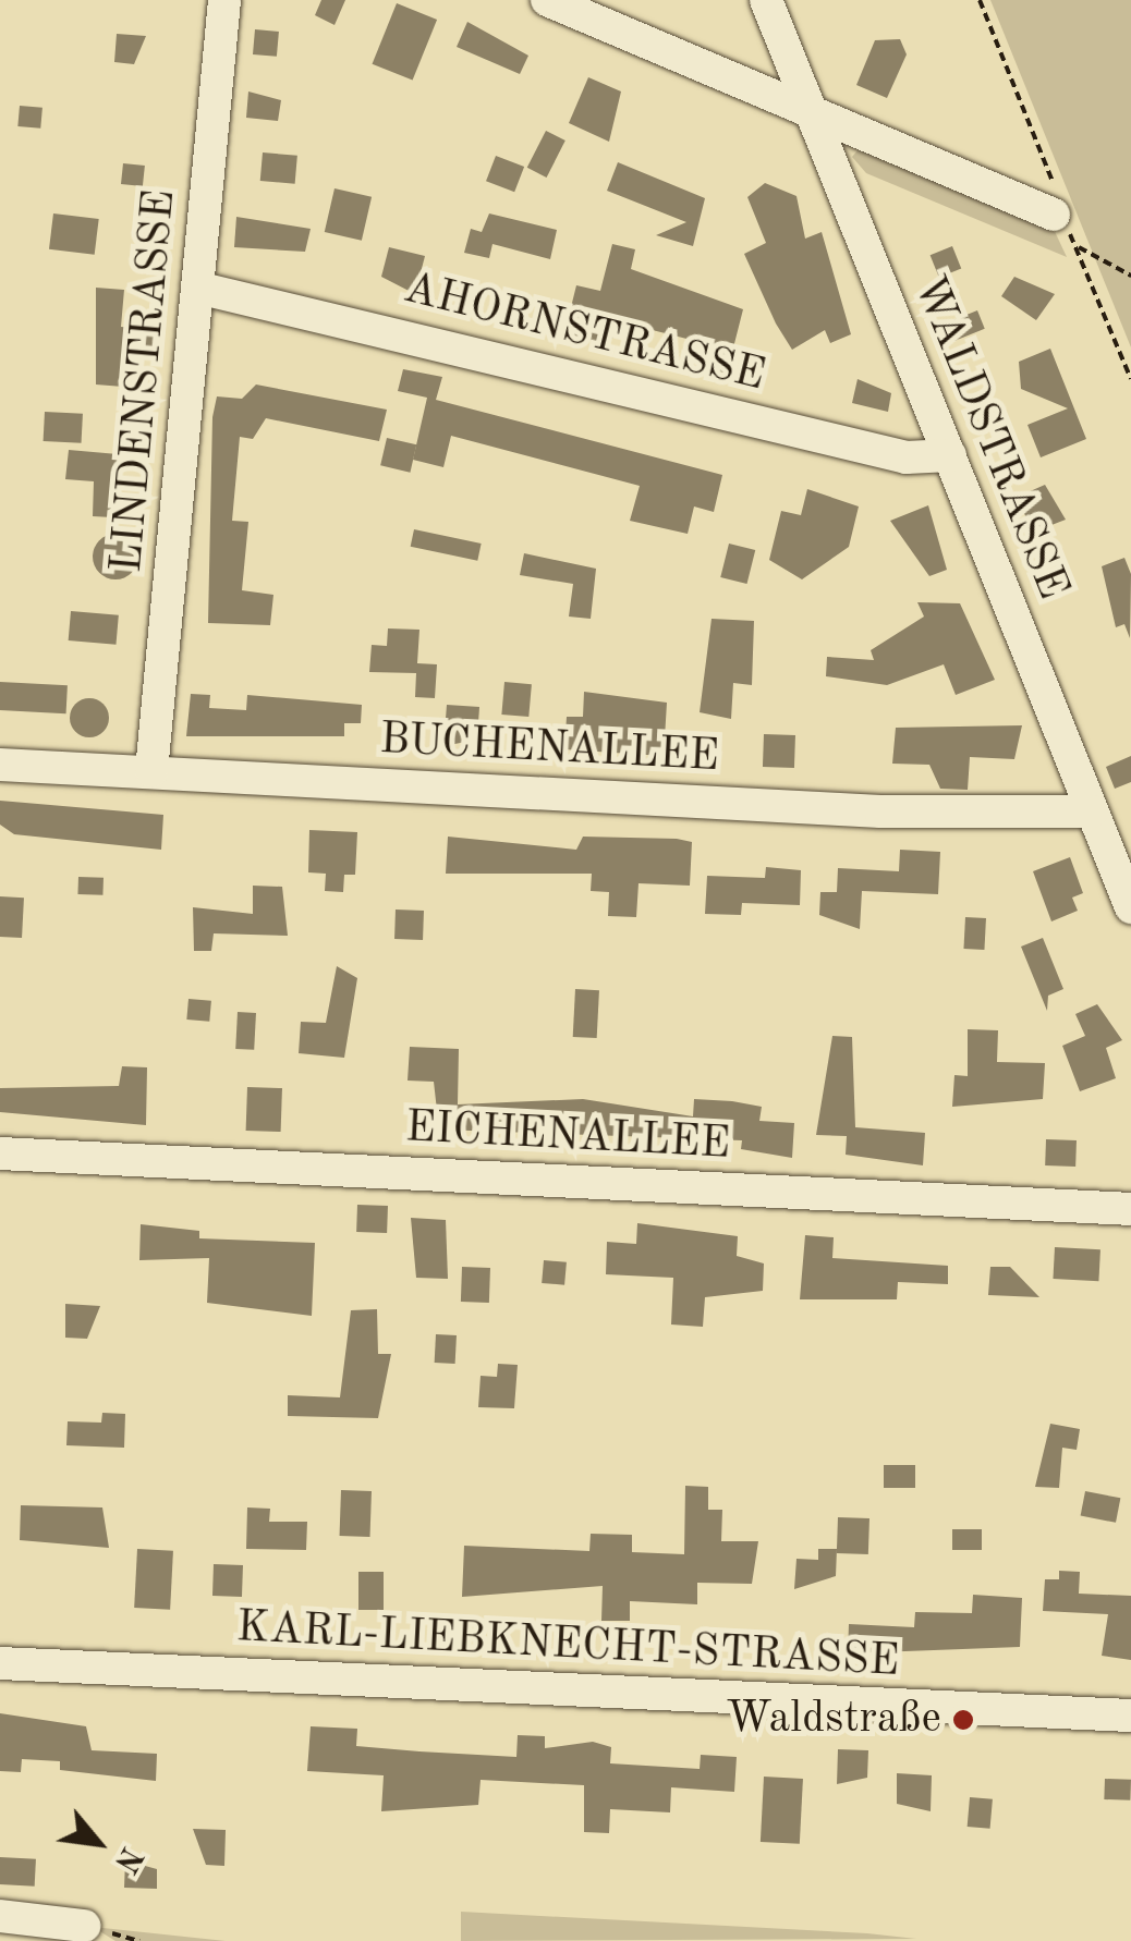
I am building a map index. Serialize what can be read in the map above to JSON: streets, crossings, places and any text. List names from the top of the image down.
{
  "streets": {
    "street": [
      "AHORNSTRASSE",
      "LINDENSTRASSE",
      "WALDSTRASSE",
      "BUCHENALLEE",
      "EICHENALLEE",
      "KARL-LIEBKNECHT-STRASSE"
    ]
  },
  "crossings": [
    ["AHORNSTRASSE", "LINDENSTRASSE"],
    ["AHORNSTRASSE", "WALDSTRASSE"],
    ["LINDENSTRASSE", "BUCHENALLEE"],
    ["WALDSTRASSE", "BUCHENALLEE"]
  ],
  "places": ["Waldstraße"],
  "north": "bottom right"
}
